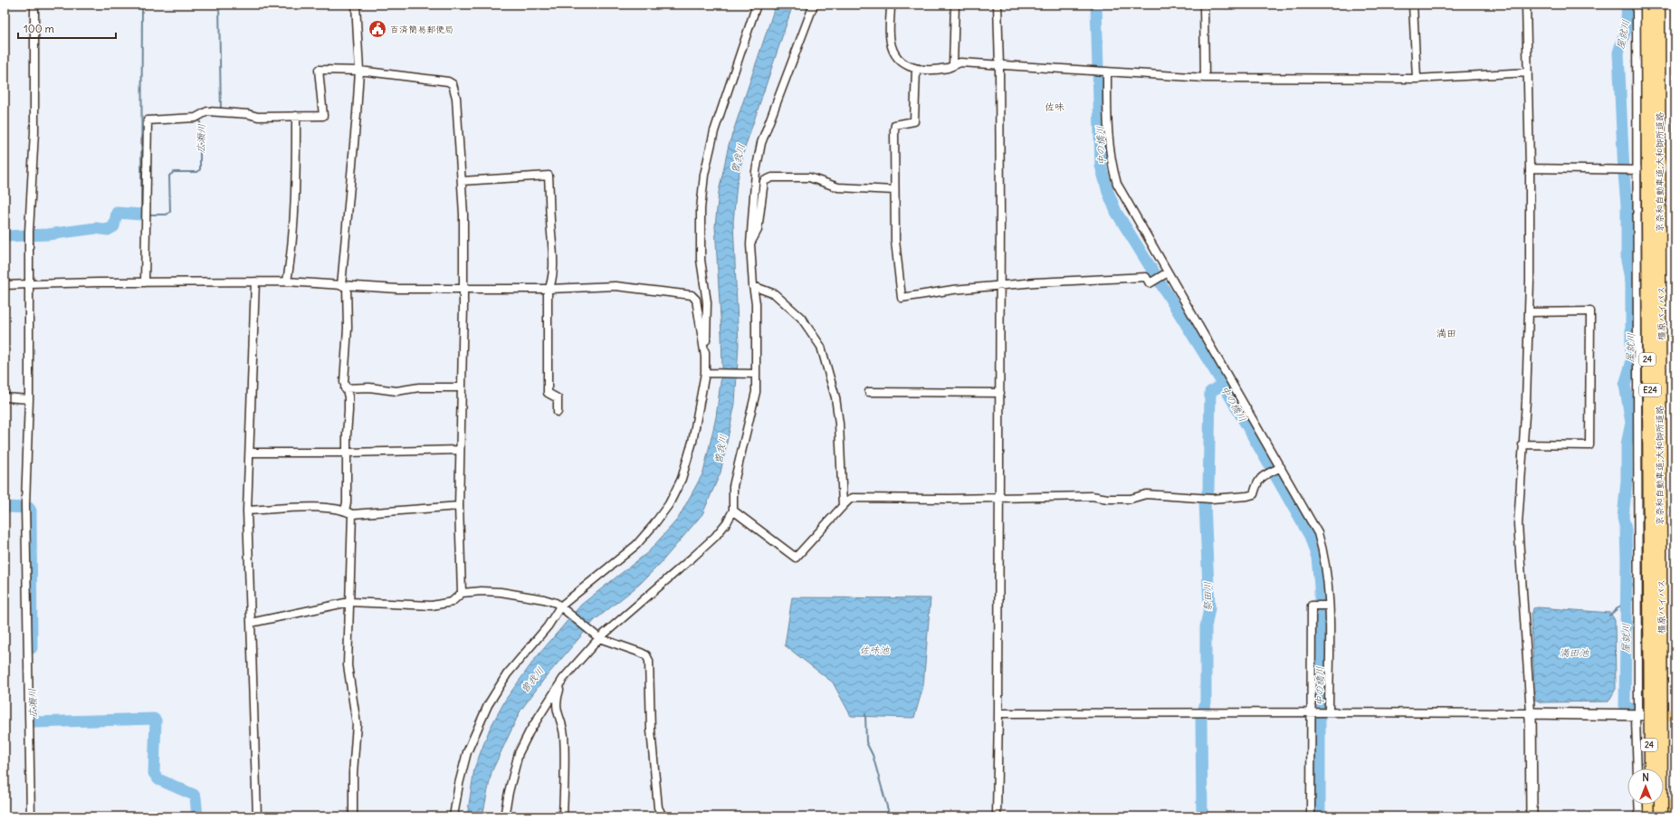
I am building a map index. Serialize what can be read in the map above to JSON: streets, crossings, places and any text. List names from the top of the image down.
{
  "streets": {
    "highway": [
      "京奈和自動車道;大和御所道路",
      "橿原バイパス",
      "24",
      "E24"
    ]
  },
  "crossings": [
    ["京奈和自動車道;大和御所道路", "橿原バイパス"]
  ],
  "districts": ["佐味", "満田"],
  "water": [
    "屋就川",
    "広瀬川",
    "中の橋川",
    "曽我川",
    "祭田川",
    "佐味池",
    "満田池"
  ],
  "places": {
    "public building": ["百済簡易郵便局"]
  },
  "scale_bar": "100 m",
  "north": "top"
}
